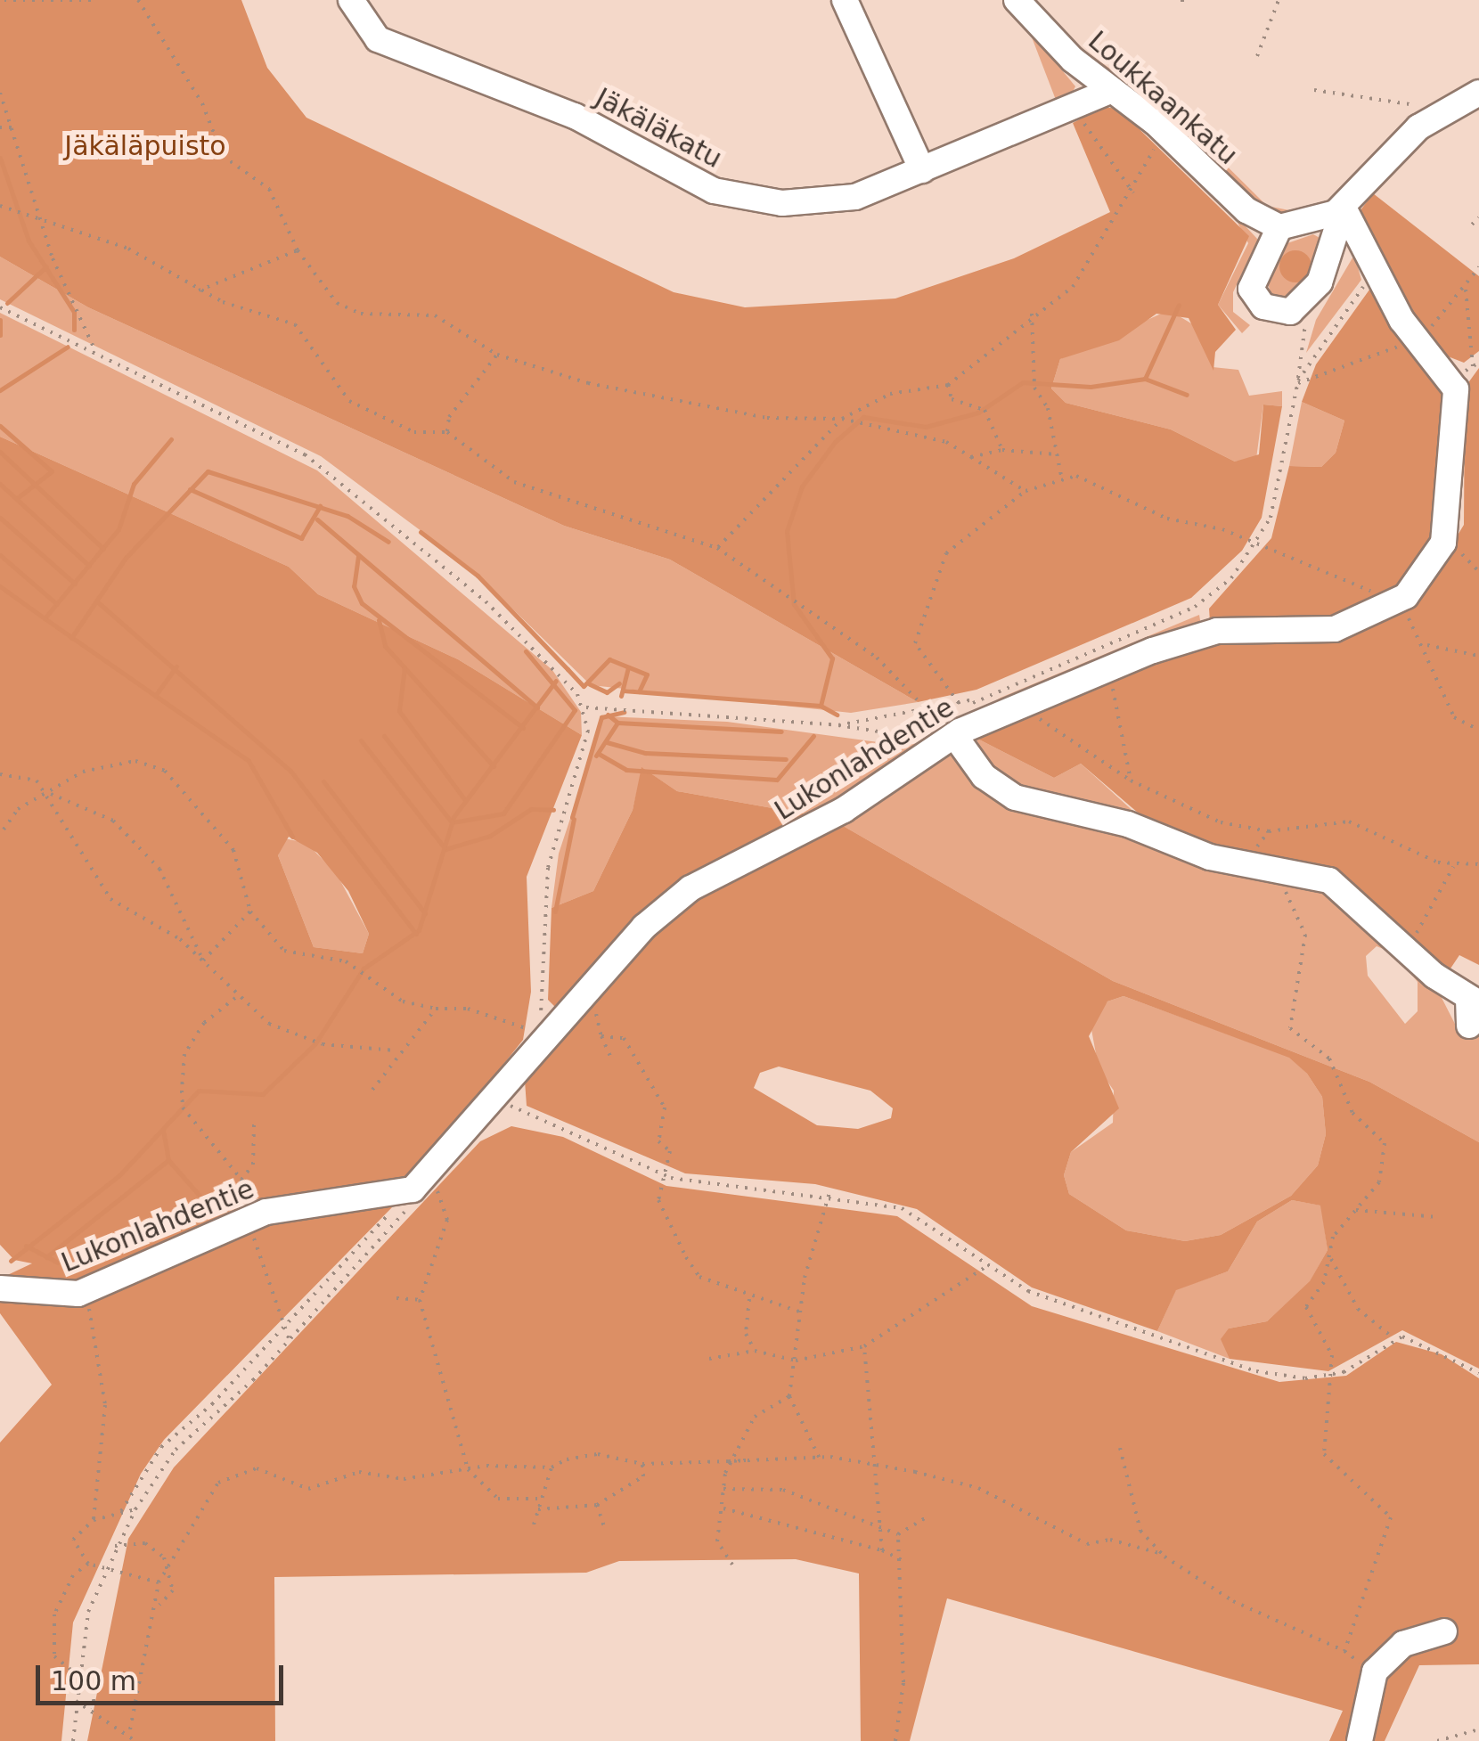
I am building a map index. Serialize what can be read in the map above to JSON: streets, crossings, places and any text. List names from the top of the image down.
{
  "streets": {
    "street": ["Loukkaankatu", "Jäkäläkatu", "Lukonlahdentie"]
  },
  "crossings": [
    ["Loukkaankatu", "Jäkäläkatu"]
  ],
  "parks": ["Jäkäläpuisto"],
  "scale_bar": "100 m"
}
